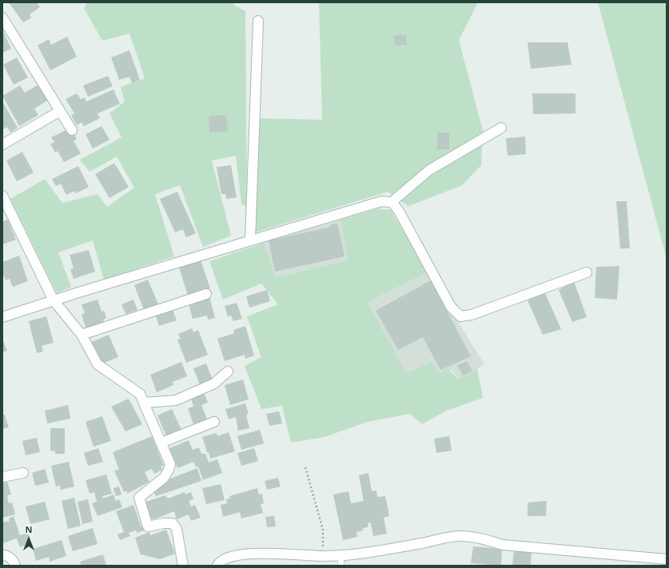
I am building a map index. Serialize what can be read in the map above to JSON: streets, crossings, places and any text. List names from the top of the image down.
{
  "north": "top"
}
